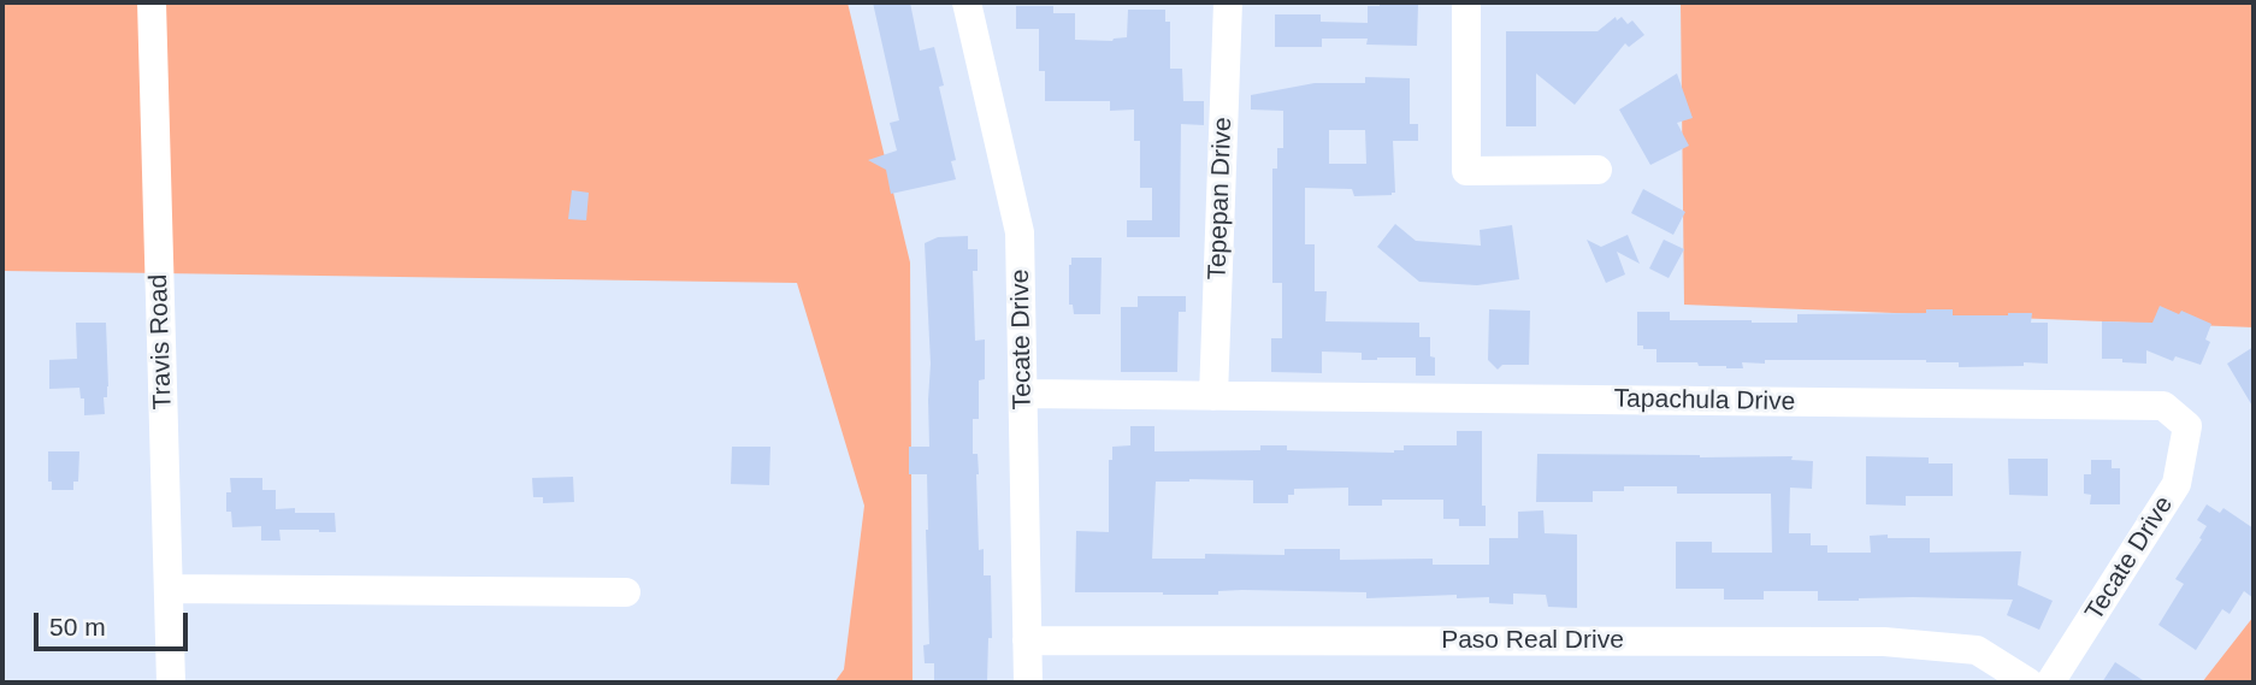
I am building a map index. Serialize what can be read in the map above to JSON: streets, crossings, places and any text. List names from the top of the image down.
{
  "streets": {
    "street": [
      "Tepepan Drive",
      "Tecate Drive",
      "Travis Road",
      "Tapachula Drive",
      "Paso Real Drive"
    ]
  },
  "crossings": [
    ["Tepepan Drive", "Tapachula Drive"],
    ["Tecate Drive", "Tapachula Drive"],
    ["Tecate Drive", "Paso Real Drive"]
  ],
  "scale_bar": "50 m"
}
